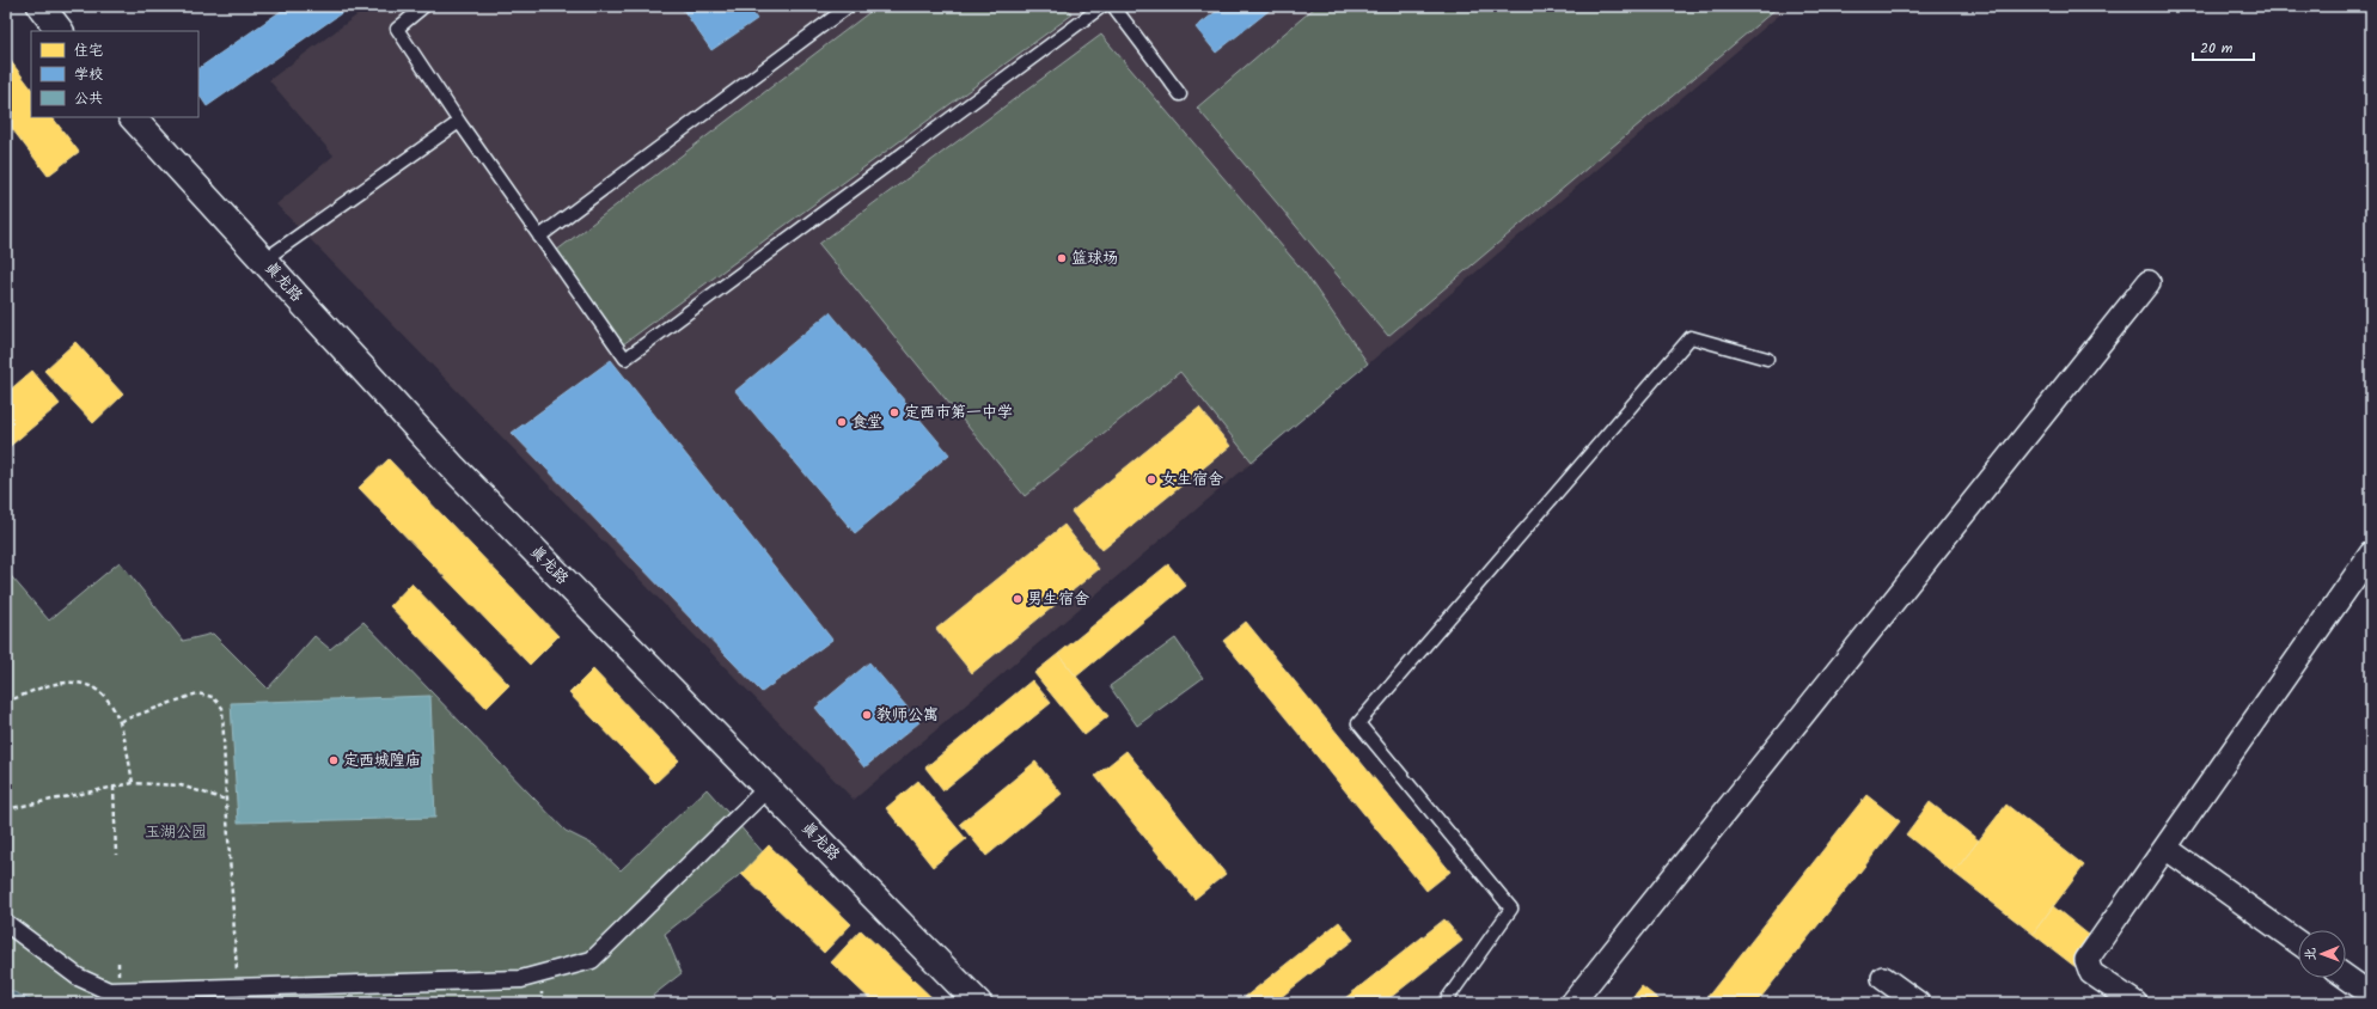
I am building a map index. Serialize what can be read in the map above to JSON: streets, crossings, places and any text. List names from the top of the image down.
{
  "streets": {
    "main road": ["真龙路"]
  },
  "parks": ["玉湖公园"],
  "places": [
    "篮球场",
    "定西市第一中学",
    "食堂",
    "女生宿舍",
    "男生宿舍",
    "教师公寓",
    "定西城隍庙"
  ],
  "legend": ["住宅", "学校", "公共"],
  "scale_bar": "20 m",
  "north": "left"
}
